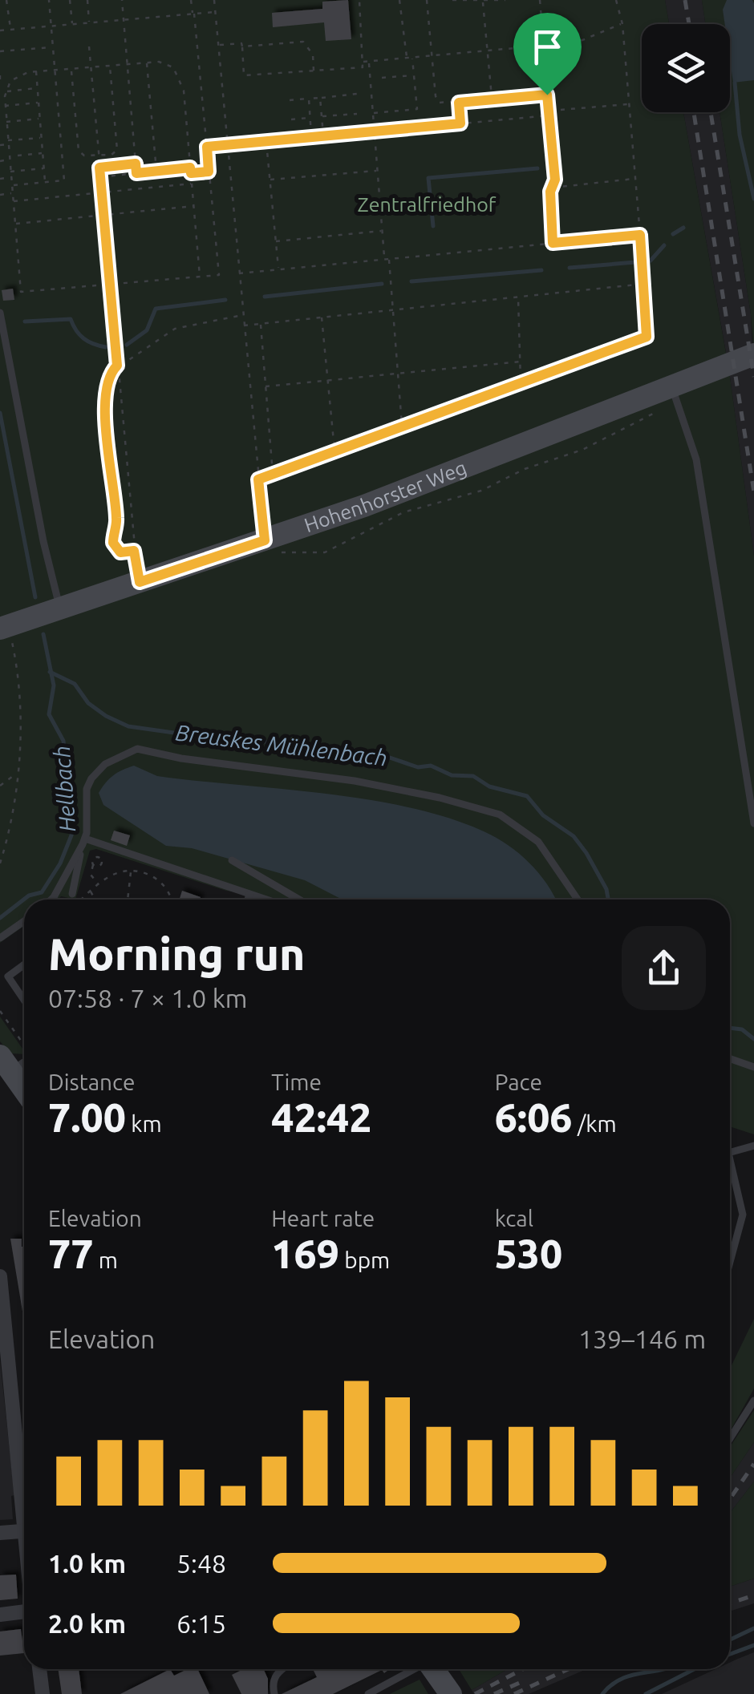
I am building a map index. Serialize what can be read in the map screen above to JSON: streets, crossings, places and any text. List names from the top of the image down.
{
  "streets": {
    "street": ["Hohenhorster Weg"]
  },
  "water": ["Breuskes Mühlenbach", "Hellbach"],
  "parks": ["Zentralfriedhof"],
  "page": {
    "heading": ["Morning run", "07:58 · 7 × 1.0 km"],
    "stats": [
      ["Distance", "7.00 km"],
      ["Time", "42:42"],
      ["Pace", "6:06 /km"],
      ["Elevation", "77 m"],
      ["Heart rate", "169 bpm"],
      ["kcal", "530"]
    ],
    "chart": ["Elevation", "139–146 m"],
    "list": [
      {
        "name": "1.0 km",
        "note": "5:48"
      },
      {
        "name": "2.0 km",
        "note": "6:15"
      }
    ]
  }
}
